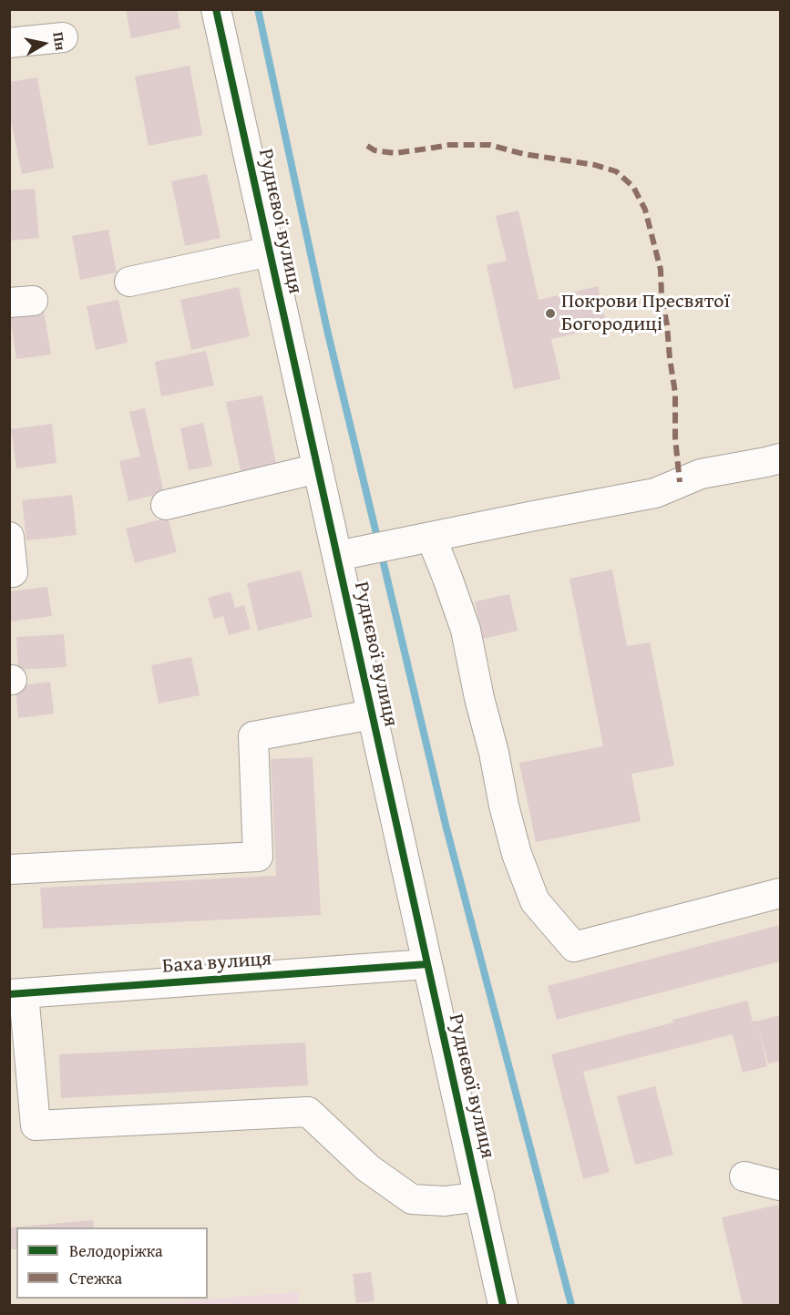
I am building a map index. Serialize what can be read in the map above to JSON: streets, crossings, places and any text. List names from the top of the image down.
{
  "streets": {
    "street": ["Руднєвої вулиця", "Баха вулиця"]
  },
  "crossings": [
    ["Руднєвої вулиця", "Баха вулиця"]
  ],
  "places": ["Покрови Пресвятої Богородиці"],
  "legend": ["Велодоріжка", "Стежка"],
  "north": "right"
}
